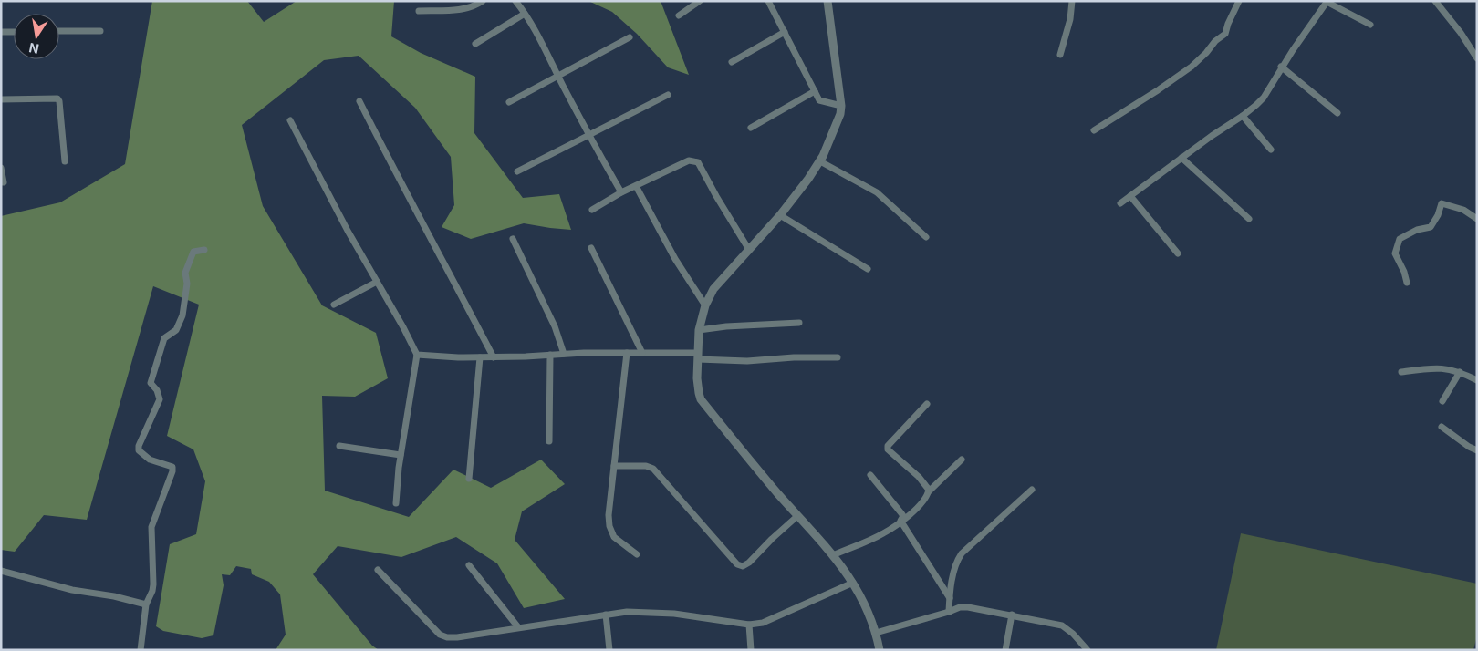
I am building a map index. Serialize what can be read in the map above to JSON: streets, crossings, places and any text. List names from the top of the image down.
{
  "north": "bottom"
}
